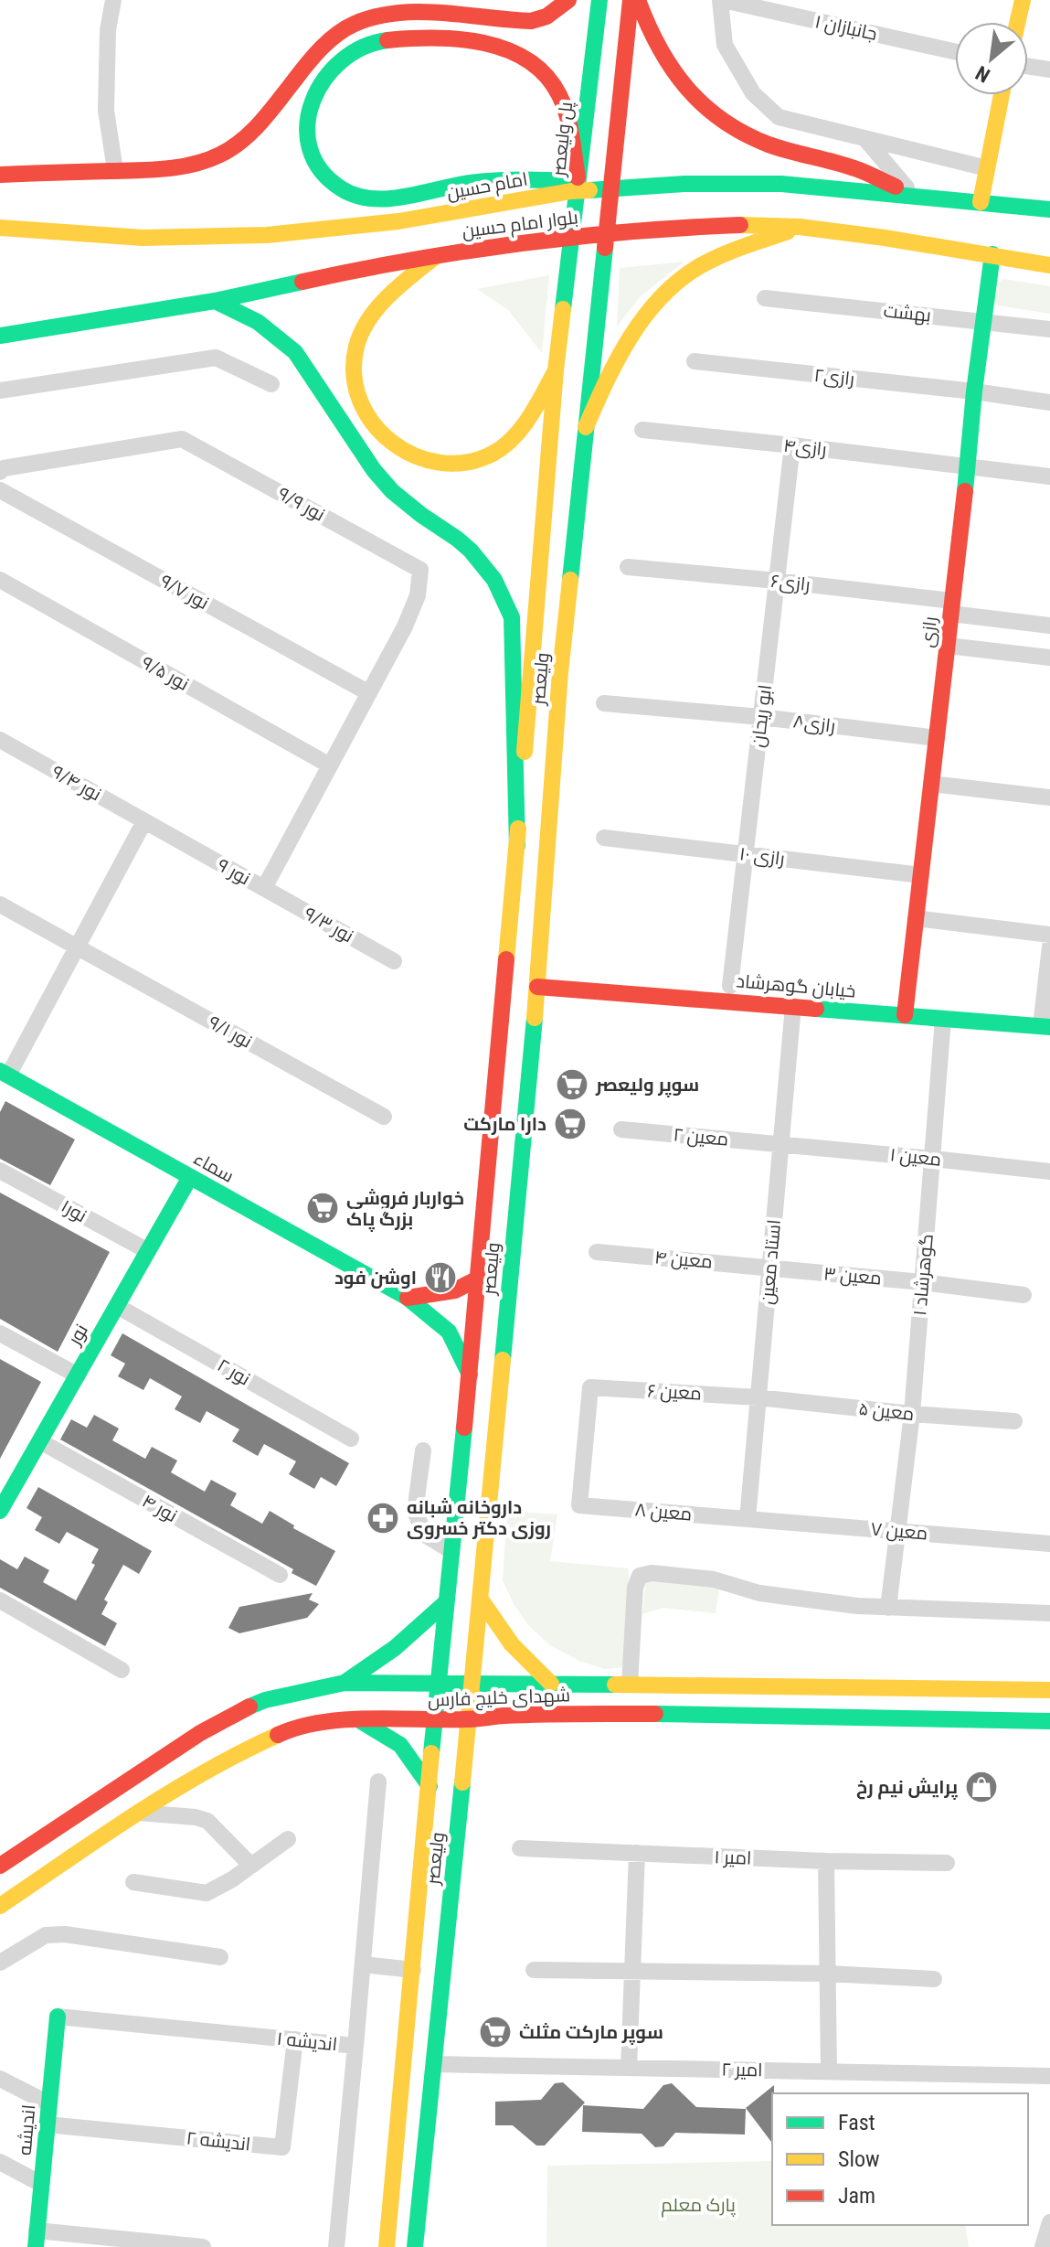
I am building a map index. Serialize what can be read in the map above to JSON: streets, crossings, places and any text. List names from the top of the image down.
{
  "streets": {
    "main road": [
      "پل ولیعصر",
      "امام حسین",
      "بلوار امام حسین",
      "رازی",
      "ولیعصر",
      "خیابان گوهرشاد",
      "سماء",
      "نور",
      "شهدای خلیج فارس",
      "اندیشه"
    ],
    "street": [
      "جانبازان ۱",
      "بهشت",
      "رازی۲",
      "رازی۴",
      "نور ۹/۹",
      "رازی۶",
      "نور ۹/۷",
      "نور ۹/۵",
      "ابو ریحان",
      "رازی۸",
      "نور ۹/۴",
      "رازی ۱۰",
      "نور ۹",
      "نور ۹/۳",
      "نور ۹/۱",
      "معین ۲",
      "معین ۱",
      "نور۱",
      "معین ۴",
      "استاد معین",
      "گوهرشاد ۱",
      "معین ۳",
      "نور ۲",
      "معین ۶",
      "معین ۵",
      "نور ۴",
      "معین ۸",
      "معین ۷",
      "امیر ۱",
      "اندیشه ۱",
      "امیر ۲",
      "اندیشه ۲"
    ]
  },
  "crossings": [
    ["پل ولیعصر", "ولیعصر"],
    ["بلوار امام حسین", "رازی"],
    ["بهشت", "رازی"],
    ["رازی۲", "رازی"],
    ["رازی۴", "رازی"],
    ["رازی۴", "ابو ریحان"],
    ["نور ۹/۹", "نور ۹"],
    ["رازی۶", "رازی"],
    ["رازی۶", "ابو ریحان"],
    ["نور ۹/۷", "نور ۹"],
    ["رازی", "رازی۸"],
    ["رازی", "رازی ۱۰"],
    ["رازی", "خیابان گوهرشاد"],
    ["نور ۹/۵", "نور ۹"],
    ["ولیعصر", "خیابان گوهرشاد"],
    ["ولیعصر", "سماء"],
    ["ولیعصر", "شهدای خلیج فارس"],
    ["ولیعصر", "امیر ۲"],
    ["ابو ریحان", "رازی۸"],
    ["ابو ریحان", "رازی ۱۰"],
    ["نور ۹/۴", "نور ۹"],
    ["نور ۹", "نور ۹/۳"],
    ["خیابان گوهرشاد", "استاد معین"],
    ["خیابان گوهرشاد", "گوهرشاد ۱"],
    ["معین ۲", "معین ۱"],
    ["معین ۲", "استاد معین"],
    ["معین ۱", "استاد معین"],
    ["معین ۱", "گوهرشاد ۱"],
    ["سماء", "نور"],
    ["نور۱", "نور"],
    ["معین ۴", "استاد معین"],
    ["معین ۴", "معین ۳"],
    ["استاد معین", "معین ۳"],
    ["استاد معین", "معین ۶"],
    ["استاد معین", "معین ۵"],
    ["استاد معین", "معین ۸"],
    ["استاد معین", "معین ۷"],
    ["گوهرشاد ۱", "معین ۳"],
    ["گوهرشاد ۱", "معین ۵"],
    ["گوهرشاد ۱", "معین ۷"],
    ["نور", "نور ۲"],
    ["نور", "نور ۴"],
    ["معین ۶", "معین ۵"],
    ["معین ۶", "معین ۸"],
    ["معین ۸", "معین ۷"],
    ["اندیشه ۱", "اندیشه"],
    ["اندیشه ۱", "اندیشه ۲"],
    ["اندیشه", "اندیشه ۲"]
  ],
  "parks": ["پارک معلم"],
  "places": {
    "supermarket": [
      "سوپر ولیعصر",
      "دارا مارکت",
      "خواربار فروشی بزرگ پاک",
      "سوپر مارکت مثلث"
    ],
    "restaurant": ["اوشن فود"],
    "pharmacy": ["داروخانه شبانه روزی دکتر خسروی"],
    "shop": ["پرایش نیم رخ"]
  },
  "legend": ["Fast", "Slow", "Jam"],
  "north": "bottom left"
}
